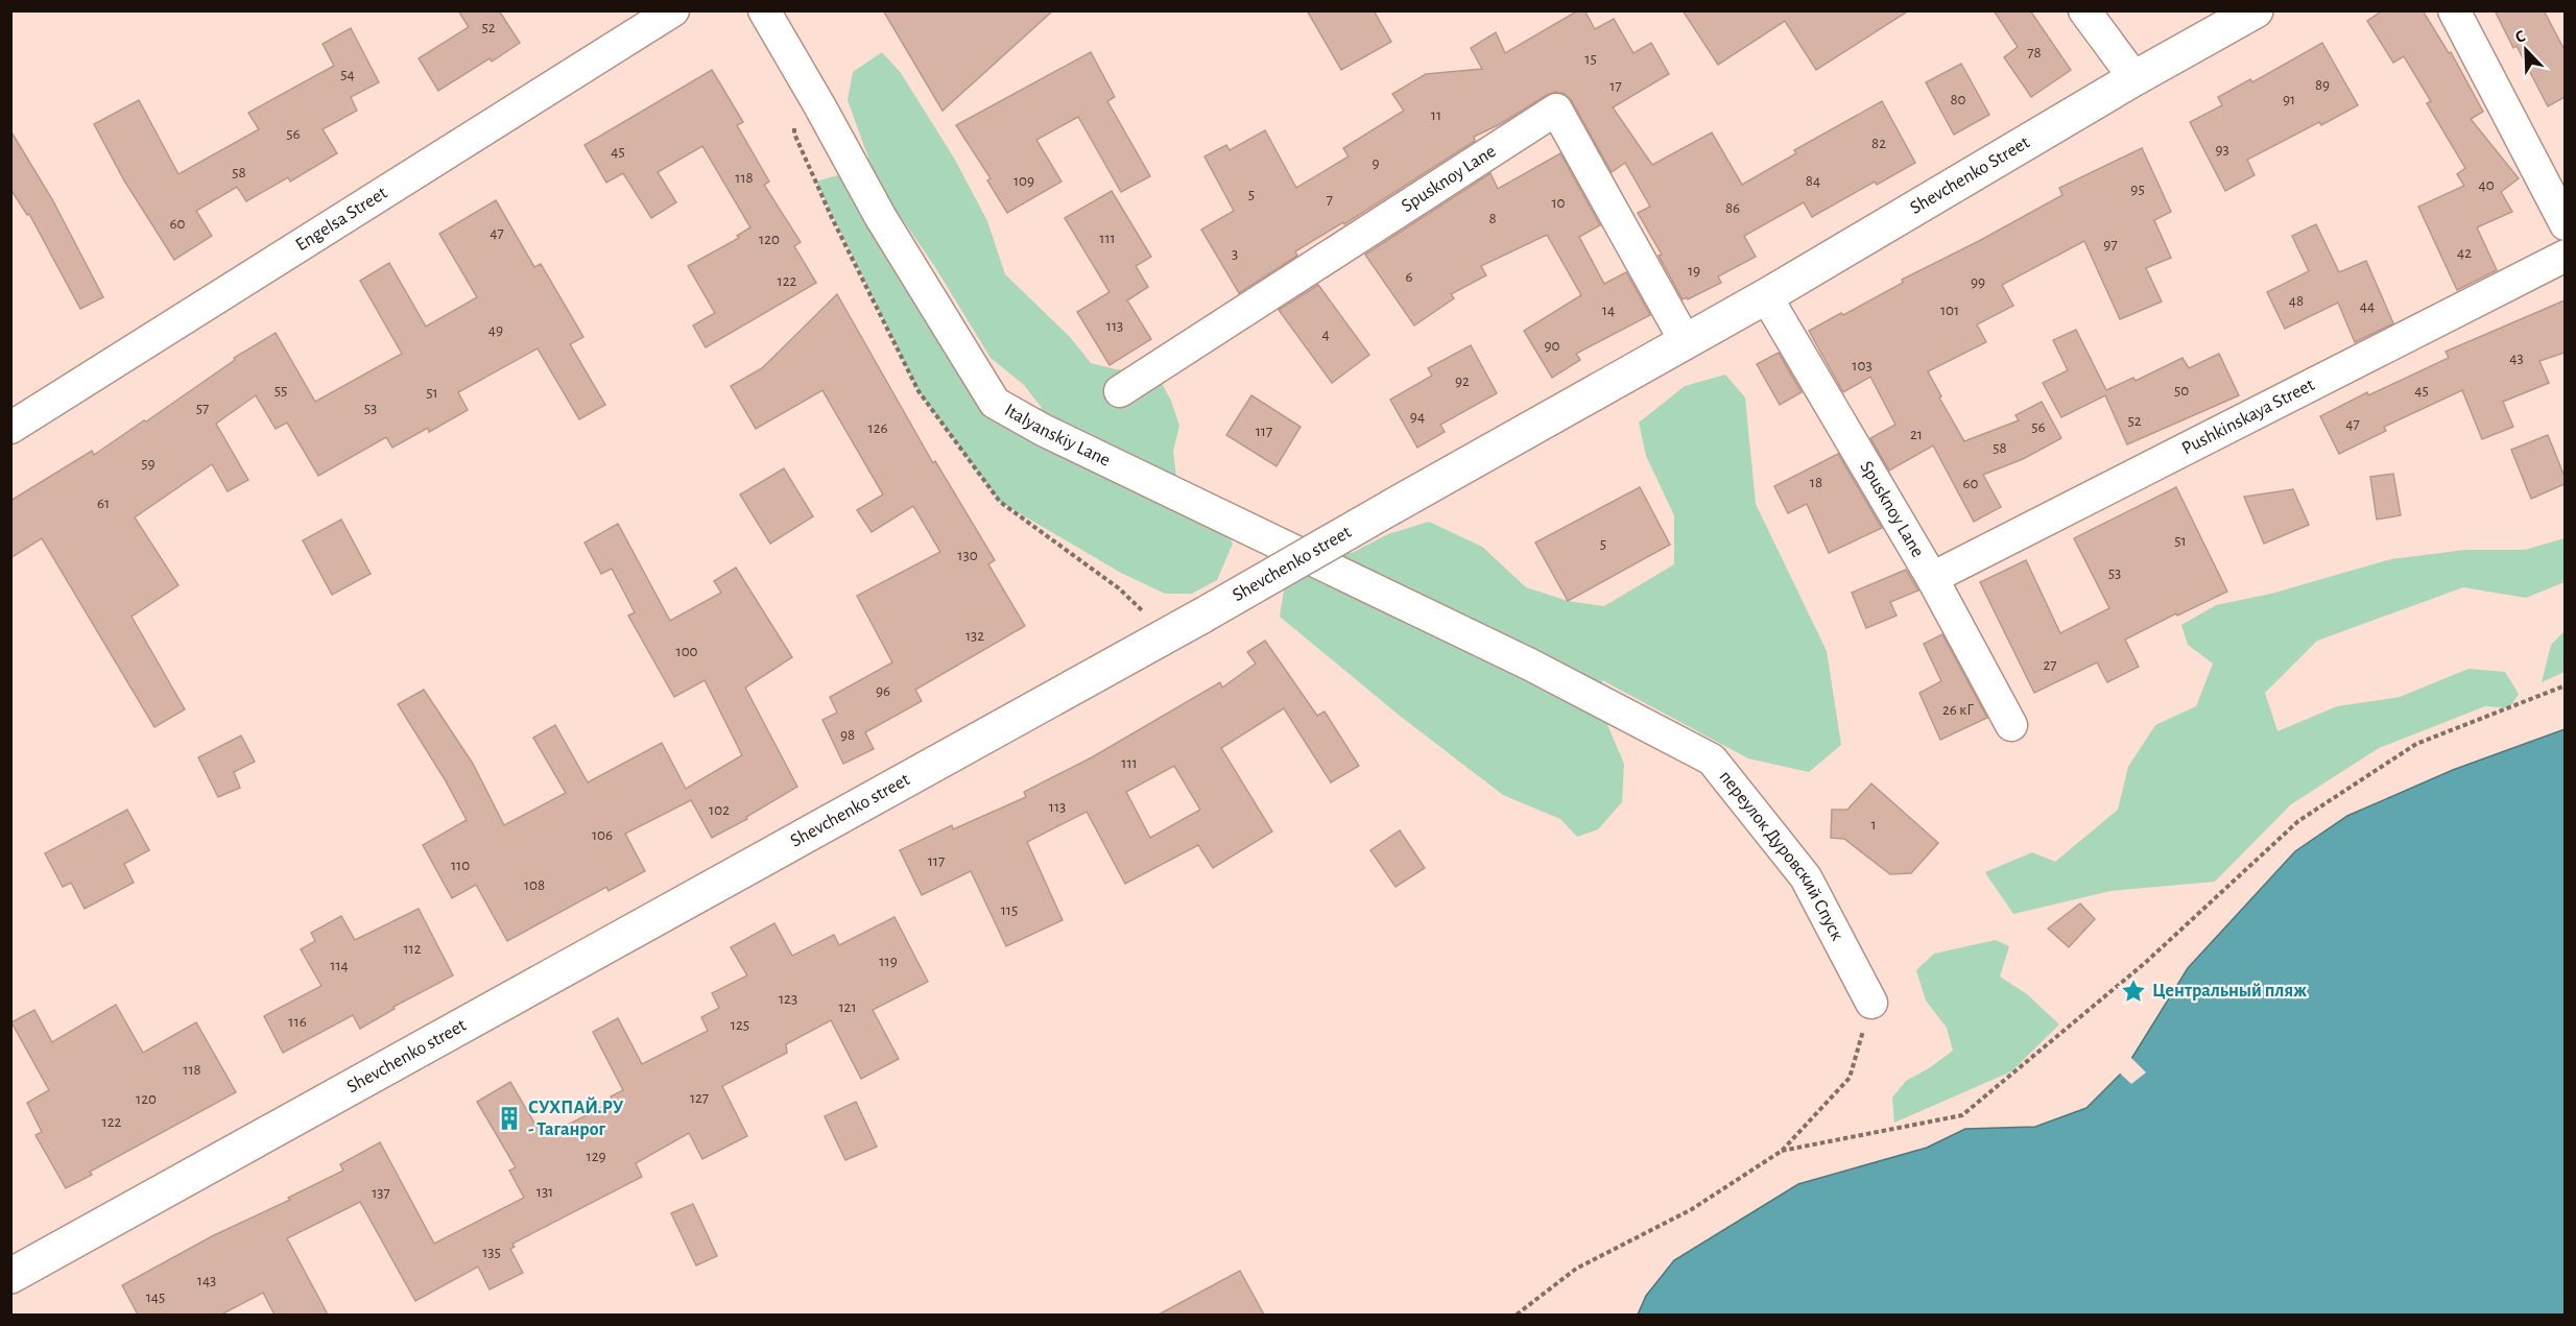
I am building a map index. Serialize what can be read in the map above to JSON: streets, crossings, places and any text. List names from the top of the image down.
{
  "streets": {
    "street": [
      "Shevchenko Street",
      "Spusknoy Lane",
      "Engelsa Street",
      "Pushkinskaya Street",
      "Italyanskiy Lane",
      "Shevchenko street",
      "переулок Дуровский Спуск"
    ]
  },
  "crossings": [
    ["Shevchenko Street", "Spusknoy Lane"],
    ["Shevchenko Street", "Shevchenko street"],
    ["Spusknoy Lane", "Pushkinskaya Street"],
    ["Spusknoy Lane", "Shevchenko street"],
    ["Italyanskiy Lane", "переулок Дуровский Спуск"]
  ],
  "places": {
    "place": ["Центральный пляж"],
    "building": ["СУХПАЙ.РУ - Таганрог"]
  },
  "house_numbers": [
    "52",
    "78",
    "15",
    "54",
    "89",
    "17",
    "80",
    "91",
    "11",
    "56",
    "82",
    "93",
    "45",
    "9",
    "58",
    "118",
    "109",
    "84",
    "40",
    "95",
    "5",
    "7",
    "10",
    "86",
    "8",
    "60",
    "47",
    "111",
    "120",
    "97",
    "42",
    "3",
    "19",
    "6",
    "122",
    "99",
    "48",
    "44",
    "14",
    "101",
    "113",
    "49",
    "4",
    "90",
    "43",
    "103",
    "92",
    "55",
    "50",
    "45",
    "51",
    "57",
    "53",
    "94",
    "52",
    "47",
    "56",
    "126",
    "117",
    "21",
    "58",
    "59",
    "18",
    "60",
    "61",
    "51",
    "5",
    "130",
    "53",
    "132",
    "100",
    "27",
    "96",
    "26 кГ",
    "98",
    "111",
    "113",
    "102",
    "1",
    "106",
    "117",
    "110",
    "108",
    "115",
    "112",
    "119",
    "114",
    "123",
    "121",
    "116",
    "125",
    "118",
    "127",
    "120",
    "122",
    "129",
    "131",
    "137",
    "135",
    "143",
    "145"
  ],
  "north": "top left"
}
